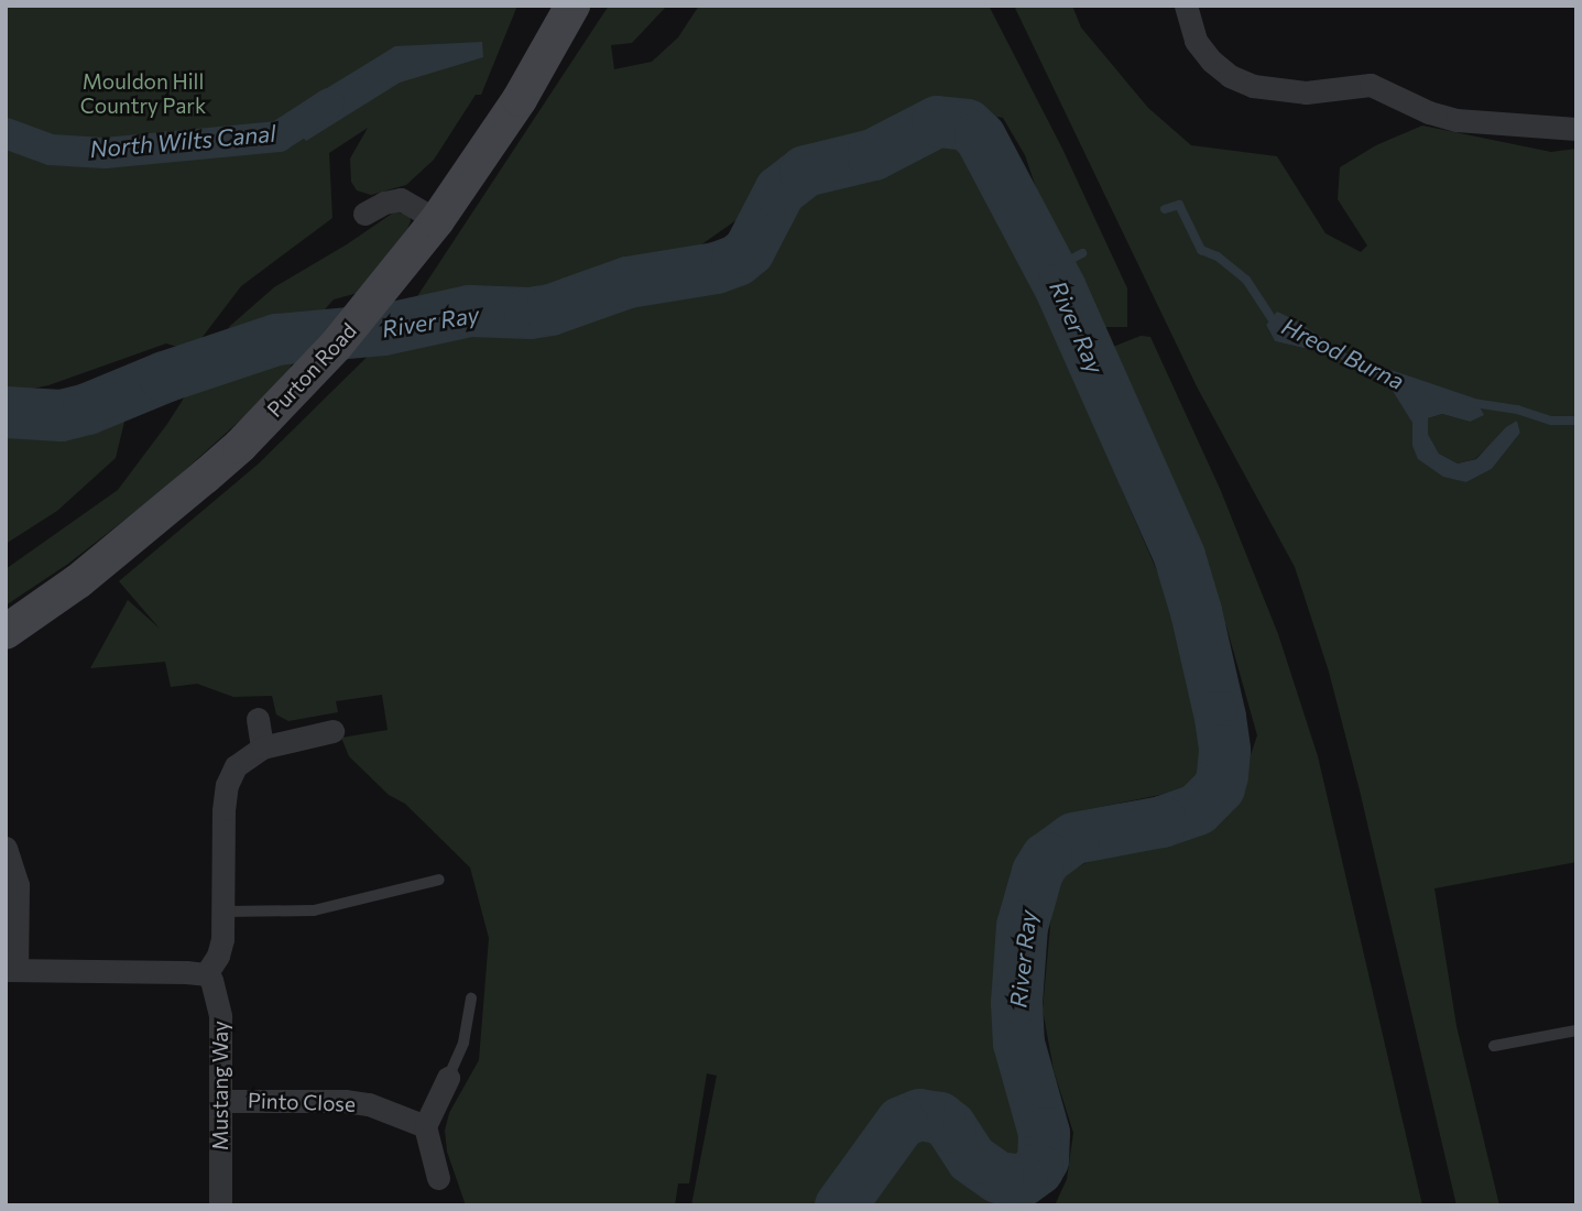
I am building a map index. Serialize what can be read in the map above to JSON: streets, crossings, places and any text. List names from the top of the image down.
{
  "streets": {
    "main road": ["Purton Road"],
    "street": ["Mustang Way", "Pinto Close"]
  },
  "crossings": [
    ["Mustang Way", "Pinto Close"]
  ],
  "water": ["North Wilts Canal", "River Ray", "Hreod Burna"],
  "parks": ["Mouldon Hill Country Park"]
}
